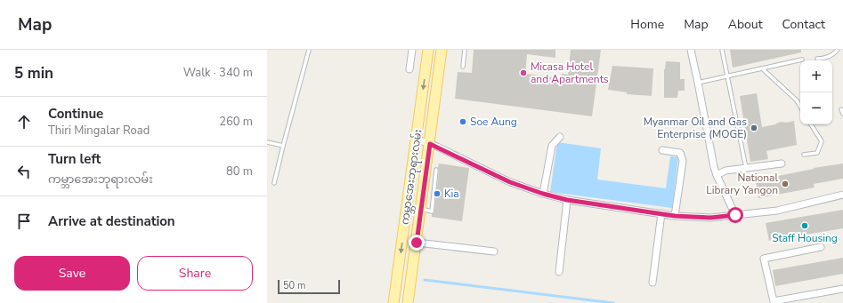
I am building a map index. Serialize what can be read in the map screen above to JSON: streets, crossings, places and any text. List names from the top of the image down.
{
  "streets": {
    "main road": ["ကမ္ဘာအေးဘုရားလမ်း"]
  },
  "places": [
    "Micasa Hotel and Apartments",
    "Soe Aung",
    "Myanmar Oil and Gas Enterprise (MOGE)",
    "National Library Yangon",
    "Kia",
    "Staff Housing"
  ],
  "scale_bar": "50 m",
  "page": {
    "header": "Map",
    "nav": [
      "Home",
      "Map",
      "About",
      "Contact"
    ],
    "heading": ["5 min", "Walk · 340 m"],
    "map_buttons": ["+", "−"],
    "list": [
      ["Continue", "Thiri Mingalar Road", "260 m"],
      ["Turn left", "ကမ္ဘာအေးဘုရားလမ်း", "80 m"],
      "Arrive at destination"
    ],
    "buttons": ["Save", "Share"],
    "scale": "50 m"
  }
}
